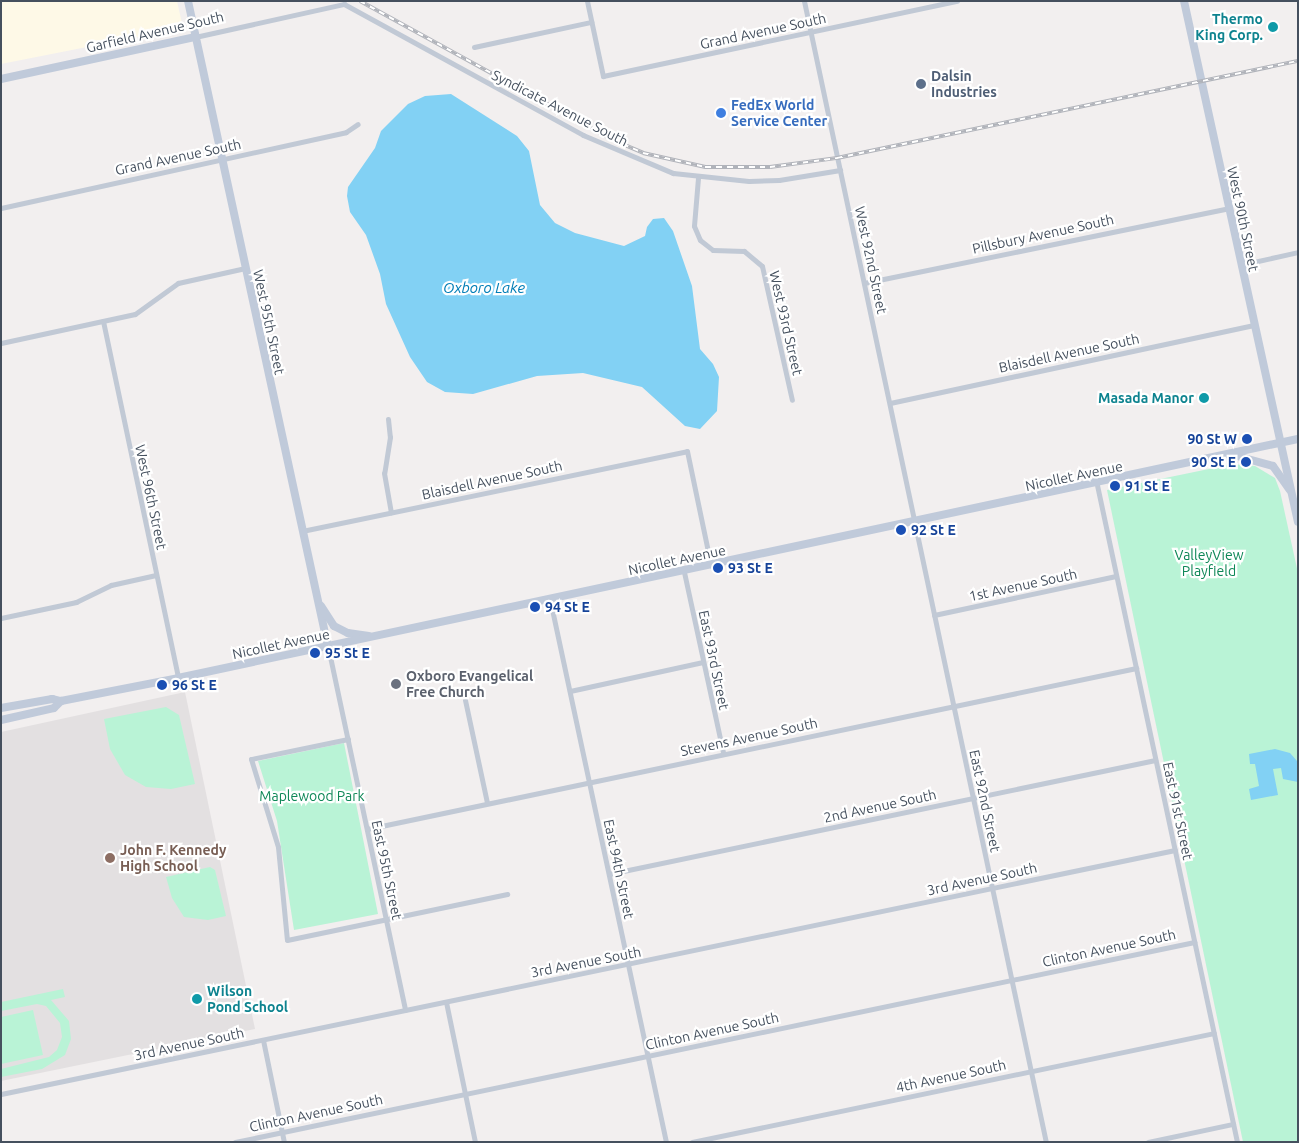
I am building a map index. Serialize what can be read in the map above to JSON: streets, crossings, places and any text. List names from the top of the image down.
{
  "streets": {
    "street": [
      "Grand Avenue South",
      "Garfield Avenue South",
      "Syndicate Avenue South",
      "West 90th Street",
      "Pillsbury Avenue South",
      "West 92nd Street",
      "West 95th Street",
      "West 93rd Street",
      "Blaisdell Avenue South",
      "Nicollet Avenue",
      "West 96th Street",
      "1st Avenue South",
      "East 93rd Street",
      "Stevens Avenue South",
      "East 92nd Street",
      "2nd Avenue South",
      "East 91st Street",
      "East 94th Street",
      "East 95th Street",
      "3rd Avenue South",
      "Clinton Avenue South",
      "4th Avenue South"
    ]
  },
  "crossings": [
    ["Grand Avenue South", "West 92nd Street"],
    ["Grand Avenue South", "West 95th Street"],
    ["Garfield Avenue South", "Syndicate Avenue South"],
    ["Garfield Avenue South", "West 95th Street"],
    ["Syndicate Avenue South", "West 92nd Street"],
    ["Syndicate Avenue South", "West 93rd Street"],
    ["West 90th Street", "Pillsbury Avenue South"],
    ["West 90th Street", "Blaisdell Avenue South"],
    ["West 90th Street", "Nicollet Avenue"],
    ["Pillsbury Avenue South", "West 92nd Street"],
    ["West 92nd Street", "Blaisdell Avenue South"],
    ["West 92nd Street", "Nicollet Avenue"],
    ["West 92nd Street", "East 92nd Street"],
    ["West 95th Street", "Blaisdell Avenue South"],
    ["West 95th Street", "Nicollet Avenue"],
    ["West 95th Street", "East 95th Street"],
    ["Blaisdell Avenue South", "Nicollet Avenue"],
    ["Nicollet Avenue", "West 96th Street"],
    ["Nicollet Avenue", "East 93rd Street"],
    ["Nicollet Avenue", "East 92nd Street"],
    ["Nicollet Avenue", "East 91st Street"],
    ["Nicollet Avenue", "East 94th Street"],
    ["Nicollet Avenue", "East 95th Street"],
    ["1st Avenue South", "East 92nd Street"],
    ["1st Avenue South", "East 91st Street"],
    ["East 93rd Street", "Stevens Avenue South"],
    ["Stevens Avenue South", "East 92nd Street"],
    ["Stevens Avenue South", "East 91st Street"],
    ["Stevens Avenue South", "East 94th Street"],
    ["Stevens Avenue South", "East 95th Street"],
    ["East 92nd Street", "2nd Avenue South"],
    ["East 92nd Street", "3rd Avenue South"],
    ["East 92nd Street", "Clinton Avenue South"],
    ["East 92nd Street", "4th Avenue South"],
    ["2nd Avenue South", "East 91st Street"],
    ["2nd Avenue South", "East 94th Street"],
    ["East 91st Street", "3rd Avenue South"],
    ["East 91st Street", "Clinton Avenue South"],
    ["East 91st Street", "4th Avenue South"],
    ["East 94th Street", "3rd Avenue South"],
    ["East 94th Street", "Clinton Avenue South"],
    ["East 95th Street", "3rd Avenue South"]
  ],
  "water": ["Oxboro Lake"],
  "parks": ["ValleyView Playfield", "Maplewood Park"],
  "places": [
    "Thermo King Corp.",
    "Dalsin Industries",
    "FedEx World Service Center",
    "Masada Manor",
    "90 St W",
    "90 St E",
    "91 St E",
    "92 St E",
    "93 St E",
    "94 St E",
    "95 St E",
    "Oxboro Evangelical Free Church",
    "96 St E",
    "John F. Kennedy High School",
    "Wilson Pond School"
  ]
}
